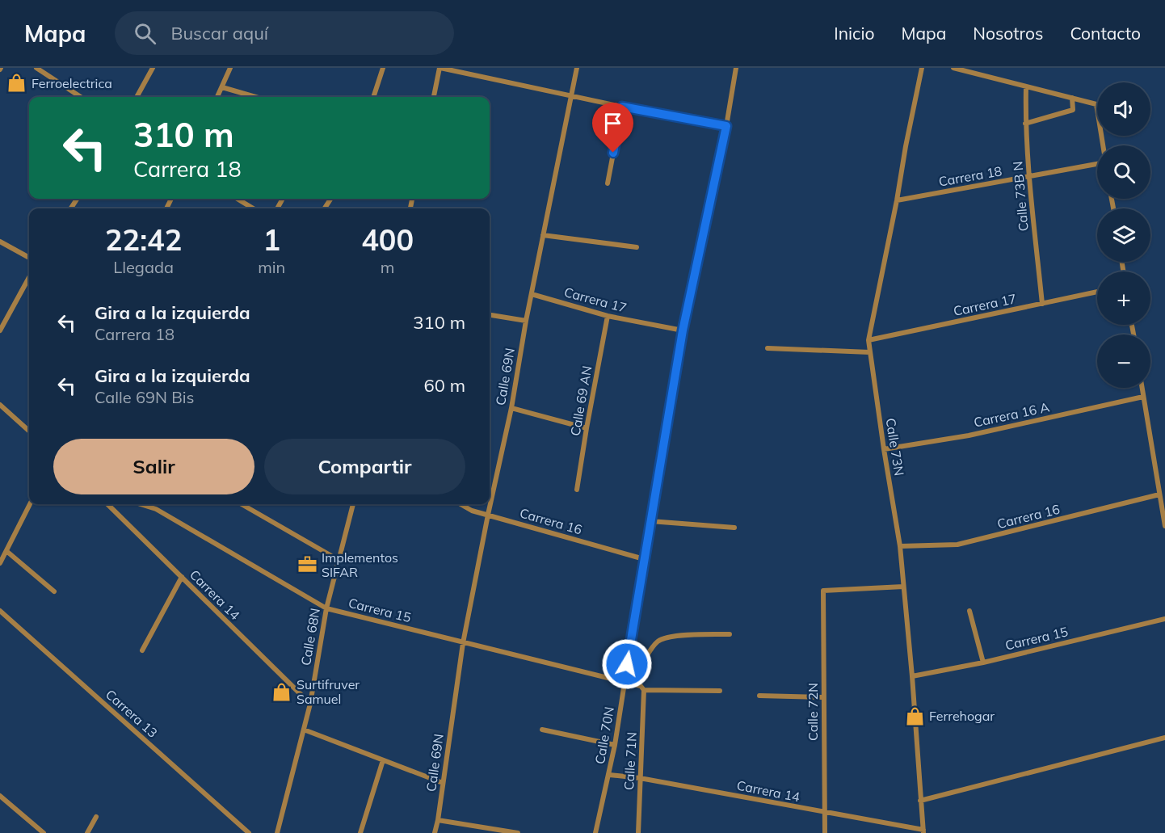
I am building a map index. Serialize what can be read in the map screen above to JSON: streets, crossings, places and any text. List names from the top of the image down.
{
  "streets": {
    "street": [
      "Carrera 18",
      "Calle 73B N",
      "Carrera 17",
      "Calle 69N",
      "Calle 69 AN",
      "Carrera 16 A",
      "Calle 73N",
      "Carrera 16",
      "Carrera 14",
      "Carrera 15",
      "Calle 68N",
      "Calle 72N",
      "Carrera 13",
      "Calle 70N",
      "Calle 71N"
    ]
  },
  "crossings": [
    ["Carrera 18", "Calle 73B N"],
    ["Carrera 18", "Calle 73N"],
    ["Calle 73B N", "Carrera 17"],
    ["Carrera 17", "Calle 69N"],
    ["Carrera 17", "Calle 69 AN"],
    ["Carrera 17", "Calle 73N"],
    ["Carrera 17", "Calle 70N"],
    ["Calle 69N", "Carrera 16"],
    ["Calle 69N", "Carrera 15"],
    ["Carrera 16 A", "Calle 73N"],
    ["Calle 73N", "Carrera 16"],
    ["Calle 73N", "Carrera 14"],
    ["Calle 73N", "Carrera 15"],
    ["Calle 73N", "Calle 72N"],
    ["Carrera 16", "Calle 70N"],
    ["Carrera 14", "Calle 68N"],
    ["Carrera 14", "Calle 72N"],
    ["Carrera 14", "Calle 70N"],
    ["Carrera 14", "Calle 71N"],
    ["Carrera 15", "Calle 68N"],
    ["Carrera 15", "Calle 70N"],
    ["Carrera 15", "Calle 71N"]
  ],
  "places": {
    "shop": ["Ferroelectrica", "Surtifruver Samuel", "Ferrehogar"],
    "office": ["Implementos SIFAR"]
  },
  "page": {
    "header": "Mapa",
    "search": "Buscar aquí",
    "nav": [
      "Inicio",
      "Mapa",
      "Nosotros",
      "Contacto"
    ],
    "map_buttons": ["+", "−"],
    "turn": ["310 m", "Carrera 18"],
    "eta": [
      "22:42",
      "Llegada",
      "1",
      "min",
      "400",
      "m"
    ],
    "list": [
      {
        "name": "Gira a la izquierda",
        "note": "Carrera 18",
        "value": "310 m"
      },
      {
        "name": "Gira a la izquierda",
        "note": "Calle 69N Bis",
        "value": "60 m"
      }
    ],
    "buttons": ["Salir", "Compartir"]
  }
}
